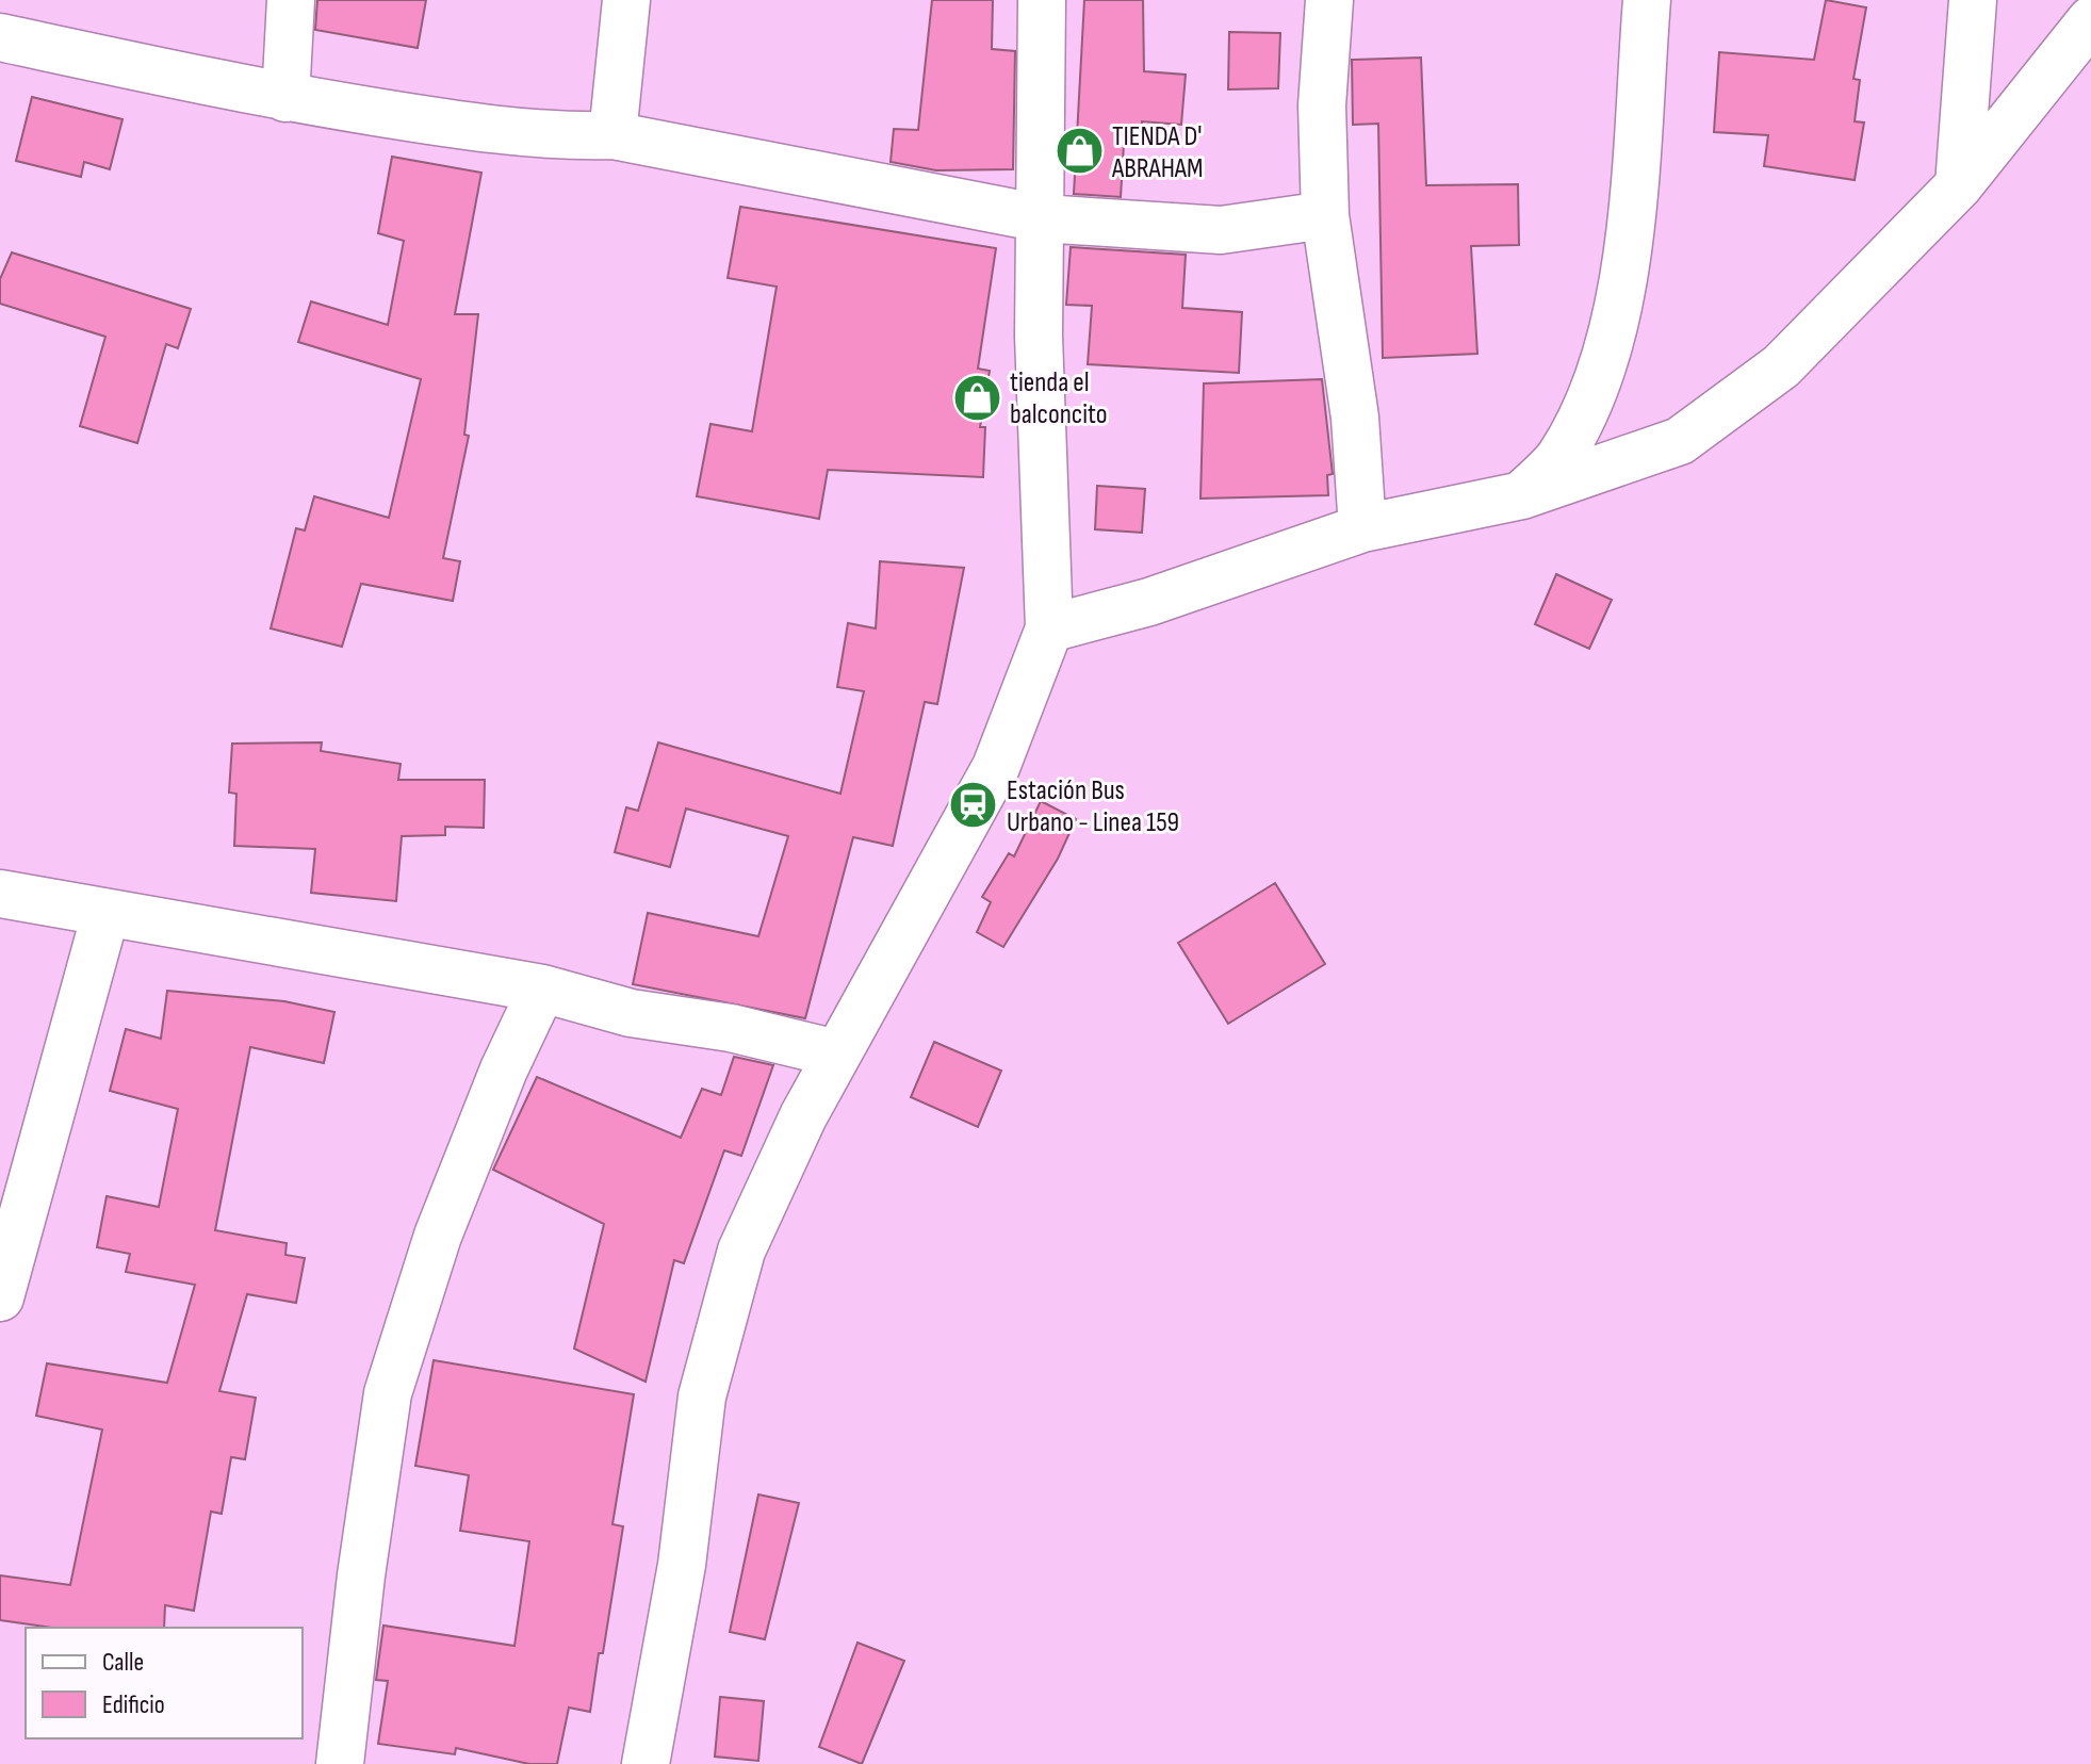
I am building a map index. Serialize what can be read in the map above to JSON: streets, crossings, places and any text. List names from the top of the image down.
{
  "places": {
    "shop": ["TIENDA D' ABRAHAM", "tienda el balconcito"],
    "station": ["Estación Bus Urbano - Linea 159"]
  },
  "legend": ["Calle", "Edificio"]
}
